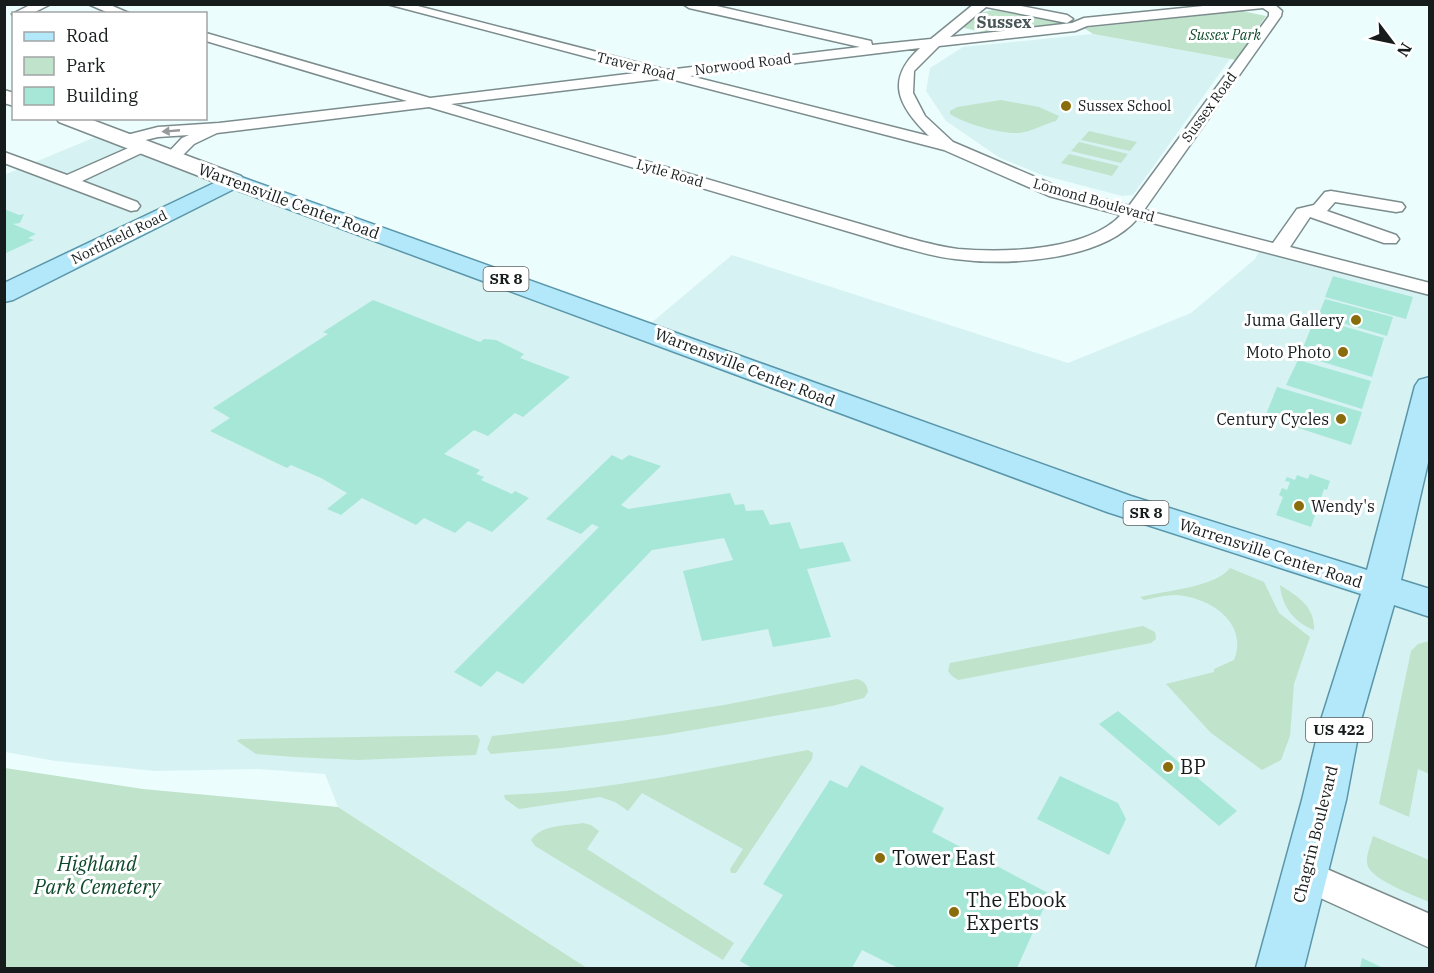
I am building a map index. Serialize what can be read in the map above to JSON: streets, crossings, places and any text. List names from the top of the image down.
{
  "streets": {
    "main road": [
      "Warrensville Center Road",
      "Northfield Road",
      "SR 8",
      "US 422",
      "Chagrin Boulevard"
    ],
    "street": [
      "Norwood Road",
      "Traver Road",
      "Sussex Road",
      "Lytle Road",
      "Lomond Boulevard"
    ]
  },
  "crossings": [
    ["Norwood Road", "Traver Road"],
    ["Norwood Road", "Sussex Road"],
    ["Norwood Road", "Lytle Road"],
    ["Norwood Road", "Lomond Boulevard"],
    ["Norwood Road", "Warrensville Center Road"],
    ["Traver Road", "Lomond Boulevard"],
    ["Sussex Road", "Lytle Road"],
    ["Sussex Road", "Lomond Boulevard"],
    ["Lytle Road", "Lomond Boulevard"],
    ["Warrensville Center Road", "Northfield Road"],
    ["Warrensville Center Road", "Chagrin Boulevard"]
  ],
  "districts": ["Sussex"],
  "parks": ["Sussex Park", "Highland Park Cemetery"],
  "places": [
    "Sussex School",
    "Juma Gallery",
    "Moto Photo",
    "Century Cycles",
    "Wendy's",
    "BP",
    "Tower East",
    "The Ebook Experts"
  ],
  "legend": ["Road", "Park", "Building"],
  "north": "bottom right"
}
